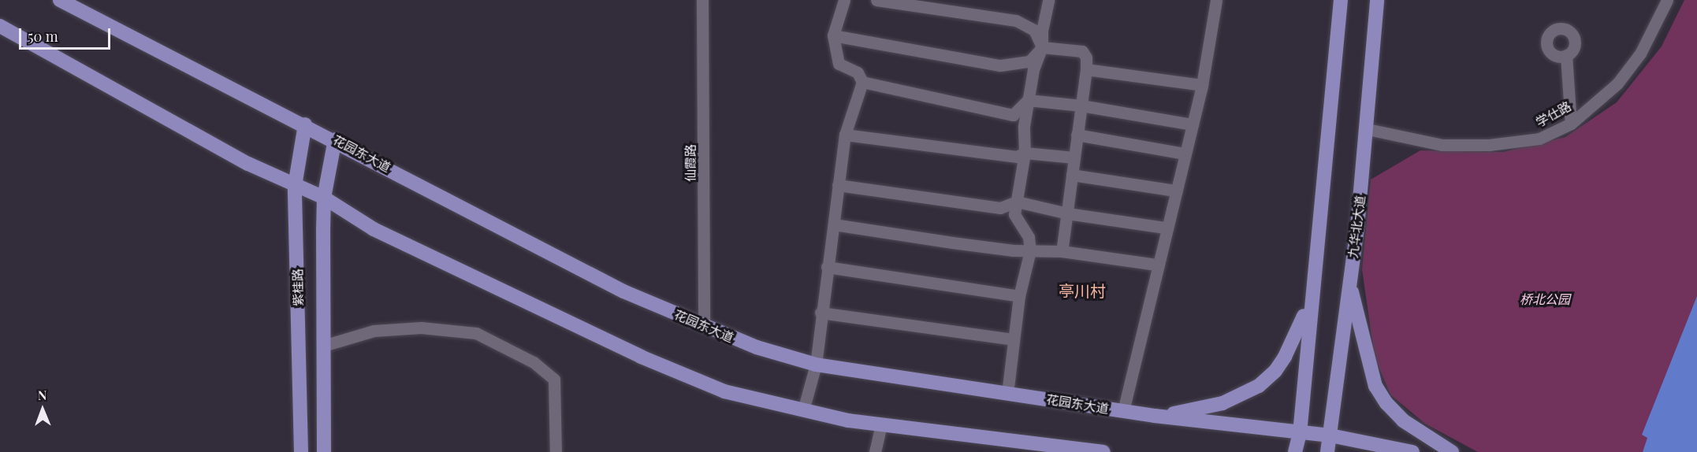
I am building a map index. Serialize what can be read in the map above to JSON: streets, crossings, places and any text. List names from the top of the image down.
{
  "streets": {
    "main road": ["花园东大道", "九华北大道", "紫桂路"],
    "street": ["学仕路", "仙霞路"]
  },
  "crossings": [
    ["学仕路", "九华北大道"],
    ["花园东大道", "仙霞路"],
    ["花园东大道", "九华北大道"],
    ["花园东大道", "紫桂路"]
  ],
  "districts": ["亭川村"],
  "parks": ["桥北公园"],
  "scale_bar": "50 m",
  "north": "top"
}
